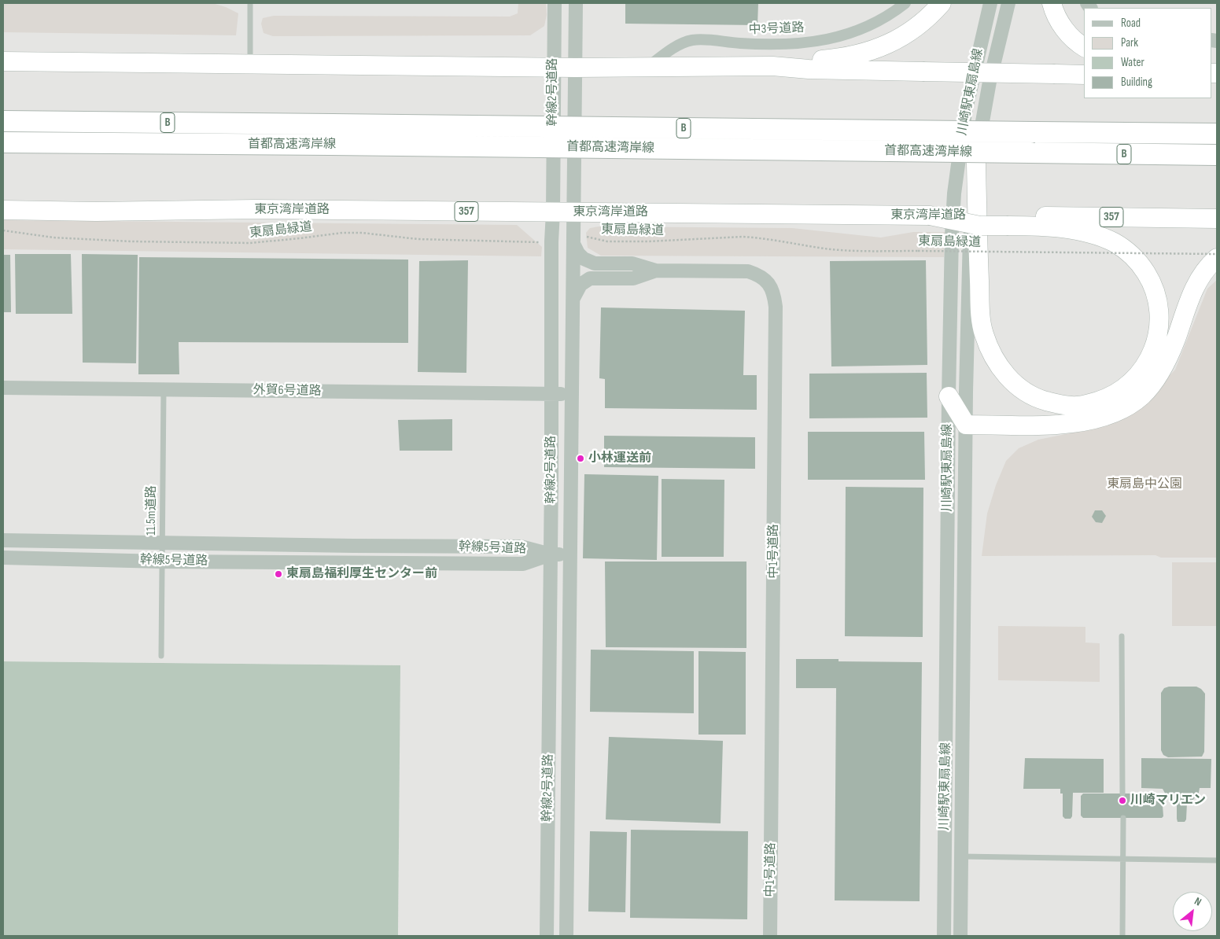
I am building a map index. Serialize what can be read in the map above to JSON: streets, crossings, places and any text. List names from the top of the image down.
{
  "streets": {
    "highway": [
      "B",
      "首都高速湾岸線",
      "東京湾岸道路",
      "357"
    ],
    "street": [
      "中3号道路",
      "幹線2号道路",
      "川崎駅東扇島線",
      "外貿6号道路",
      "幹線5号道路",
      "中1号道路"
    ],
    "lane": ["11.5m道路"],
    "path": ["東扇島緑道"]
  },
  "crossings": [
    ["幹線2号道路", "東京湾岸道路"],
    ["幹線2号道路", "東扇島緑道"],
    ["幹線2号道路", "外貿6号道路"],
    ["幹線2号道路", "幹線5号道路"],
    ["幹線2号道路", "中1号道路"],
    ["東扇島緑道", "中1号道路"],
    ["外貿6号道路", "11.5m道路"],
    ["11.5m道路", "幹線5号道路"]
  ],
  "parks": ["東扇島中公園"],
  "places": ["小林運送前", "東扇島福利厚生センター前", "川崎マリエン"],
  "legend": [
    "Road",
    "Park",
    "Water",
    "Building"
  ],
  "north": "top right"
}
